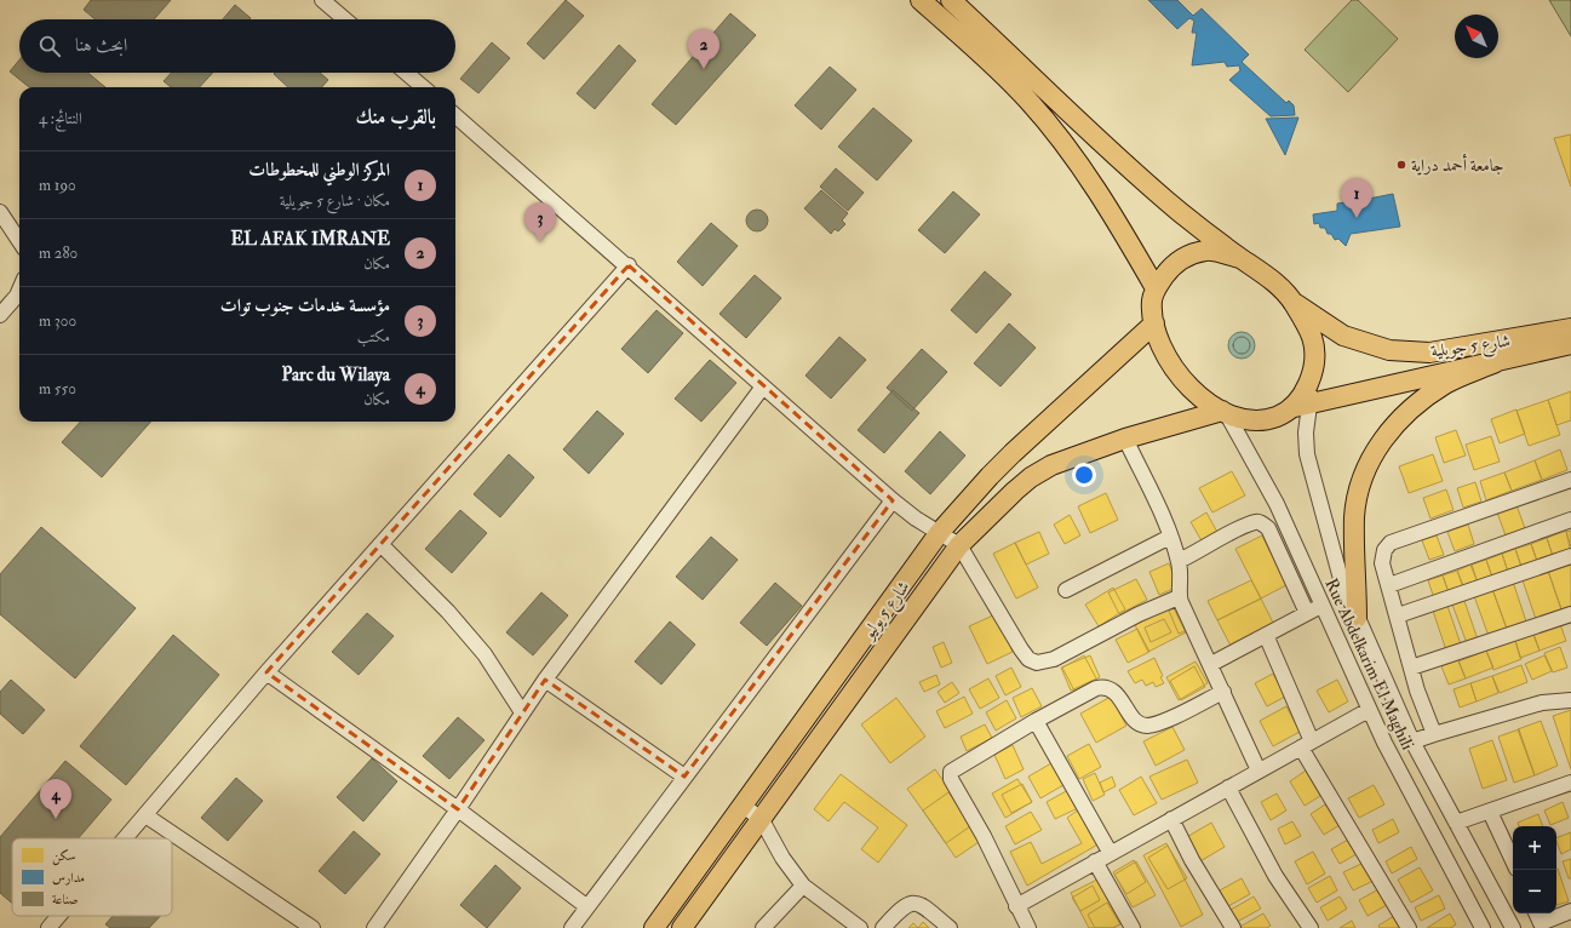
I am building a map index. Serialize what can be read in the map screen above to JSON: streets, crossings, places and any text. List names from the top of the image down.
{
  "streets": {
    "main road": ["شارع 5 جويلية", "شارع 5 يوليو"],
    "street": ["Rue Abdelkarim El Maghili"]
  },
  "crossings": [
    ["شارع 5 جويلية", "شارع 5 يوليو"],
    ["شارع 5 جويلية", "Rue Abdelkarim El Maghili"],
    ["شارع 5 يوليو", "Rue Abdelkarim El Maghili"]
  ],
  "places": ["جامعة أحمد دراية"],
  "legend": ["سكن", "مدارس", "صناعة"],
  "north": "top left",
  "page": {
    "search": "ابحث هنا",
    "pins": [
      "2",
      "1",
      "3",
      "4"
    ],
    "heading": ["بالقرب منك", "النتائج: 4"],
    "list": [
      {
        "mark": "1",
        "name": "المركز الوطني للمخطوطات",
        "note": "مكان · شارع 5 جويلية",
        "value": "190 m"
      },
      {
        "mark": "2",
        "name": "EL AFAK IMRANE",
        "note": "مكان",
        "value": "280 m"
      },
      {
        "mark": "3",
        "name": "مؤسسة خدمات جنوب توات",
        "note": "مكتب",
        "value": "300 m"
      },
      {
        "mark": "4",
        "name": "Parc du Wilaya",
        "note": "مكان",
        "value": "550 m"
      }
    ],
    "map_buttons": ["+", "−"]
  }
}
